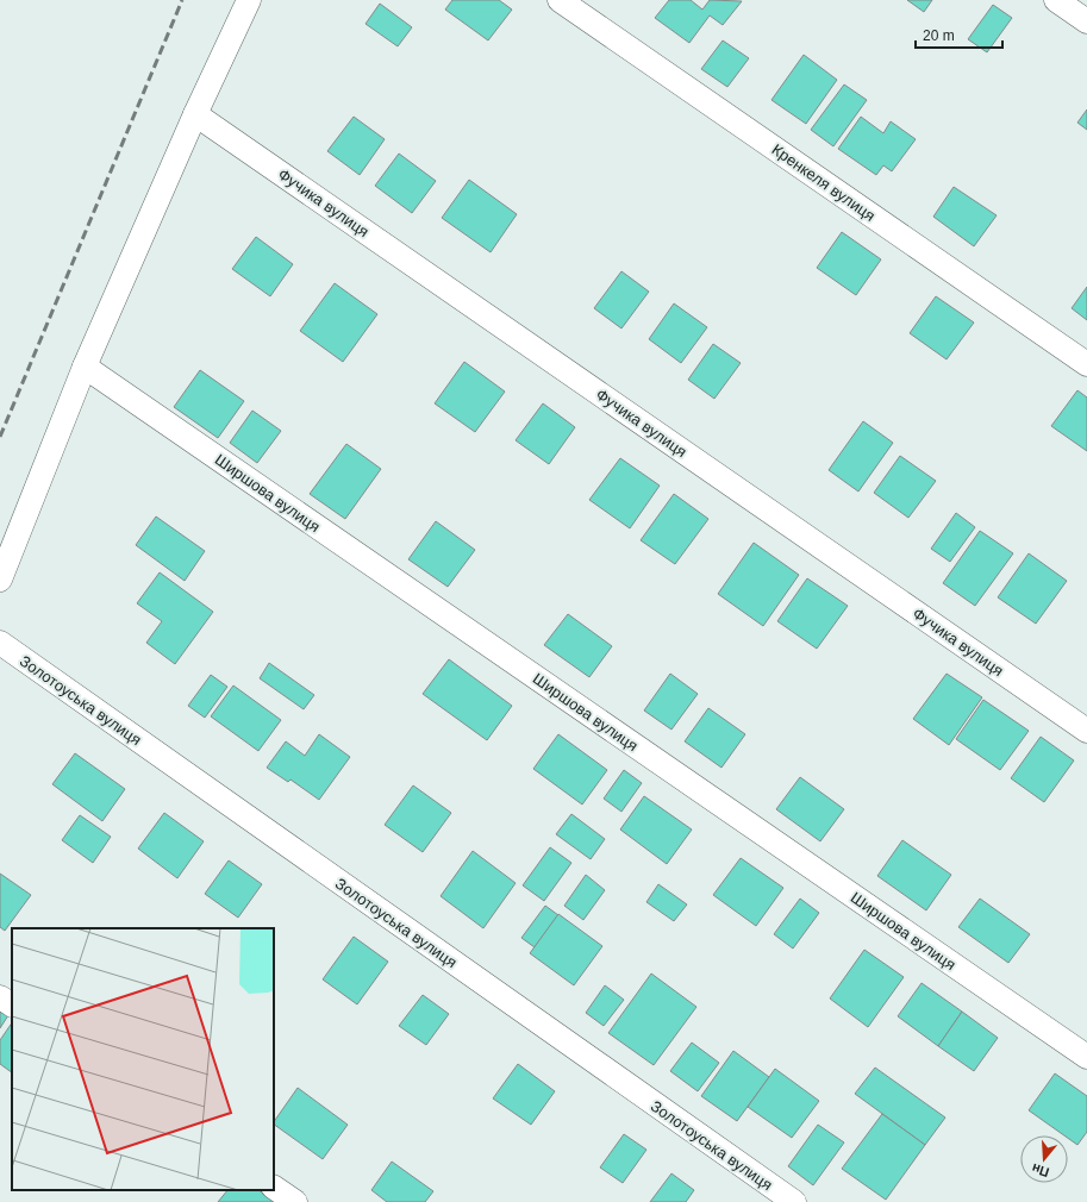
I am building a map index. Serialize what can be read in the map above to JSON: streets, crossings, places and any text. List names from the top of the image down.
{
  "streets": {
    "street": [
      "Кренкеля вулиця",
      "Фучика вулиця",
      "Ширшова вулиця",
      "Золотоуська вулиця"
    ]
  },
  "scale_bar": "20 m",
  "north": "bottom"
}
